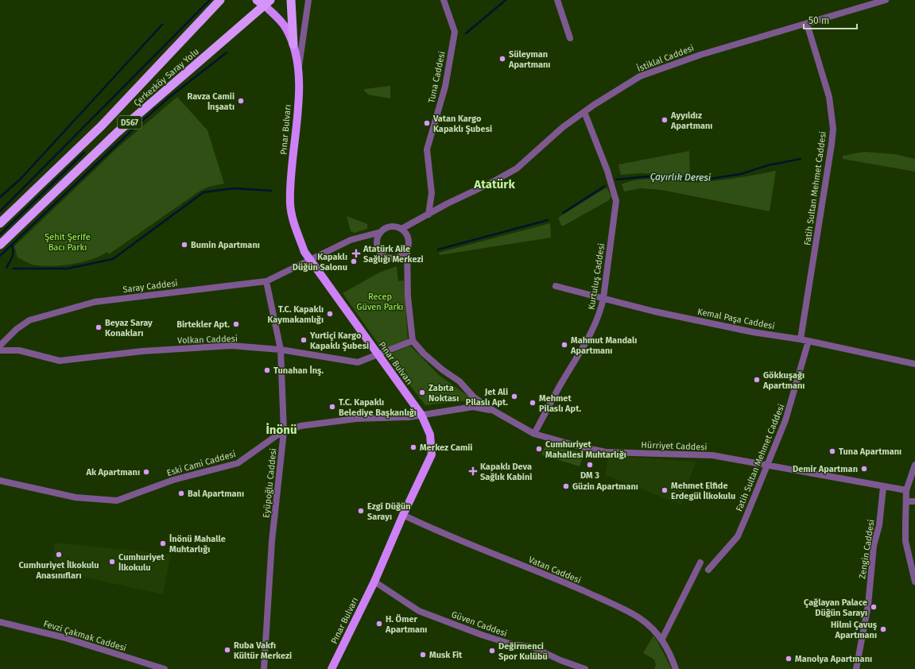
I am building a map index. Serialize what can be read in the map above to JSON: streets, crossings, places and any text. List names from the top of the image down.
{
  "streets": {
    "highway": ["Çerkezköy Saray Yolu", "D567"],
    "main road": ["Pınar Bulvarı"],
    "street": [
      "İstiklal Caddesi",
      "Tuna Caddesi",
      "Fatih Sultan Mehmet Caddesi",
      "Kurtuluş Caddesi",
      "Saray Caddesi",
      "Kemal Paşa Caddesi",
      "Volkan Caddesi",
      "Hürriyet Caddesi",
      "Eski Cami Caddesi",
      "Eyüpoğlu Caddesi",
      "Zengin Caddesi",
      "Vatan Caddesi",
      "Güven Caddesi",
      "Fevzi Çakmak Caddesi"
    ]
  },
  "crossings": [
    ["İstiklal Caddesi", "Tuna Caddesi"],
    ["İstiklal Caddesi", "Fatih Sultan Mehmet Caddesi"],
    ["İstiklal Caddesi", "Kurtuluş Caddesi"],
    ["Çerkezköy Saray Yolu", "Pınar Bulvarı"],
    ["Pınar Bulvarı", "Saray Caddesi"],
    ["Pınar Bulvarı", "Volkan Caddesi"],
    ["Pınar Bulvarı", "Eski Cami Caddesi"],
    ["Pınar Bulvarı", "Vatan Caddesi"],
    ["Pınar Bulvarı", "Güven Caddesi"],
    ["Fatih Sultan Mehmet Caddesi", "Kemal Paşa Caddesi"],
    ["Fatih Sultan Mehmet Caddesi", "Hürriyet Caddesi"],
    ["Kurtuluş Caddesi", "Kemal Paşa Caddesi"],
    ["Kurtuluş Caddesi", "Hürriyet Caddesi"],
    ["Saray Caddesi", "Eyüpoğlu Caddesi"],
    ["Volkan Caddesi", "Hürriyet Caddesi"],
    ["Volkan Caddesi", "Eyüpoğlu Caddesi"],
    ["Hürriyet Caddesi", "Eski Cami Caddesi"],
    ["Hürriyet Caddesi", "Zengin Caddesi"],
    ["Eski Cami Caddesi", "Eyüpoğlu Caddesi"]
  ],
  "districts": ["Atatürk", "İnönü"],
  "water": ["Çayırlık Deresi"],
  "parks": ["Şehit Şerife Bacı Parkı", "Recep Güven Parkı"],
  "places": {
    "other": [
      "Süleyman Apartmanı",
      "Ravza Camii İnşaatı",
      "Ayyıldız Apartmanı",
      "Vatan Kargo Kapaklı Şubesi",
      "Bumin Apartmanı",
      "Kapaklı Düğün Salonu",
      "T.C. Kapaklı Kaymakamlığı",
      "Birtekler Apt.",
      "Beyaz Saray Konakları",
      "Yurtiçi Kargo Kapaklı Şubesi",
      "Mahmut Mandalı Apartmanı",
      "Tunahan İnş.",
      "Gökkuşağı Apartmanı",
      "Zabıta Noktası",
      "Jet Ali Pilaslı Apt.",
      "Mehmet Pilaslı Apt.",
      "T.C. Kapaklı Belediye Başkanlığı",
      "Merkez Camii",
      "Cumhuriyet Mahallesi Muhtarlığı",
      "Tuna Apartmanı",
      "DM 3",
      "Demir Apartman",
      "Ak Apartmanı",
      "Güzin Apartmanı",
      "Mehmet Elfide Erdegül İlkokulu",
      "Bal Apartmanı",
      "Ezgi Düğün Sarayı",
      "İnönü Mahalle Muhtarlığı",
      "Cumhuriyet İlkokulu Anasınıfları",
      "Cumhuriyet İlkokulu",
      "Çağlayan Palace Düğün Sarayı",
      "H. Ömer Apartmanı",
      "Hilmi Çavuş Apartmanı",
      "Ruba Vakfı Kültür Merkezi",
      "Değirmenci Spor Kulübü",
      "Musk Fit",
      "Manolya Apartmanı"
    ],
    "health": ["Atatürk Aile Sağlığı Merkezi", "Kapaklı Deva Sağlık Kabini"]
  },
  "scale_bar": "50 m"
}
